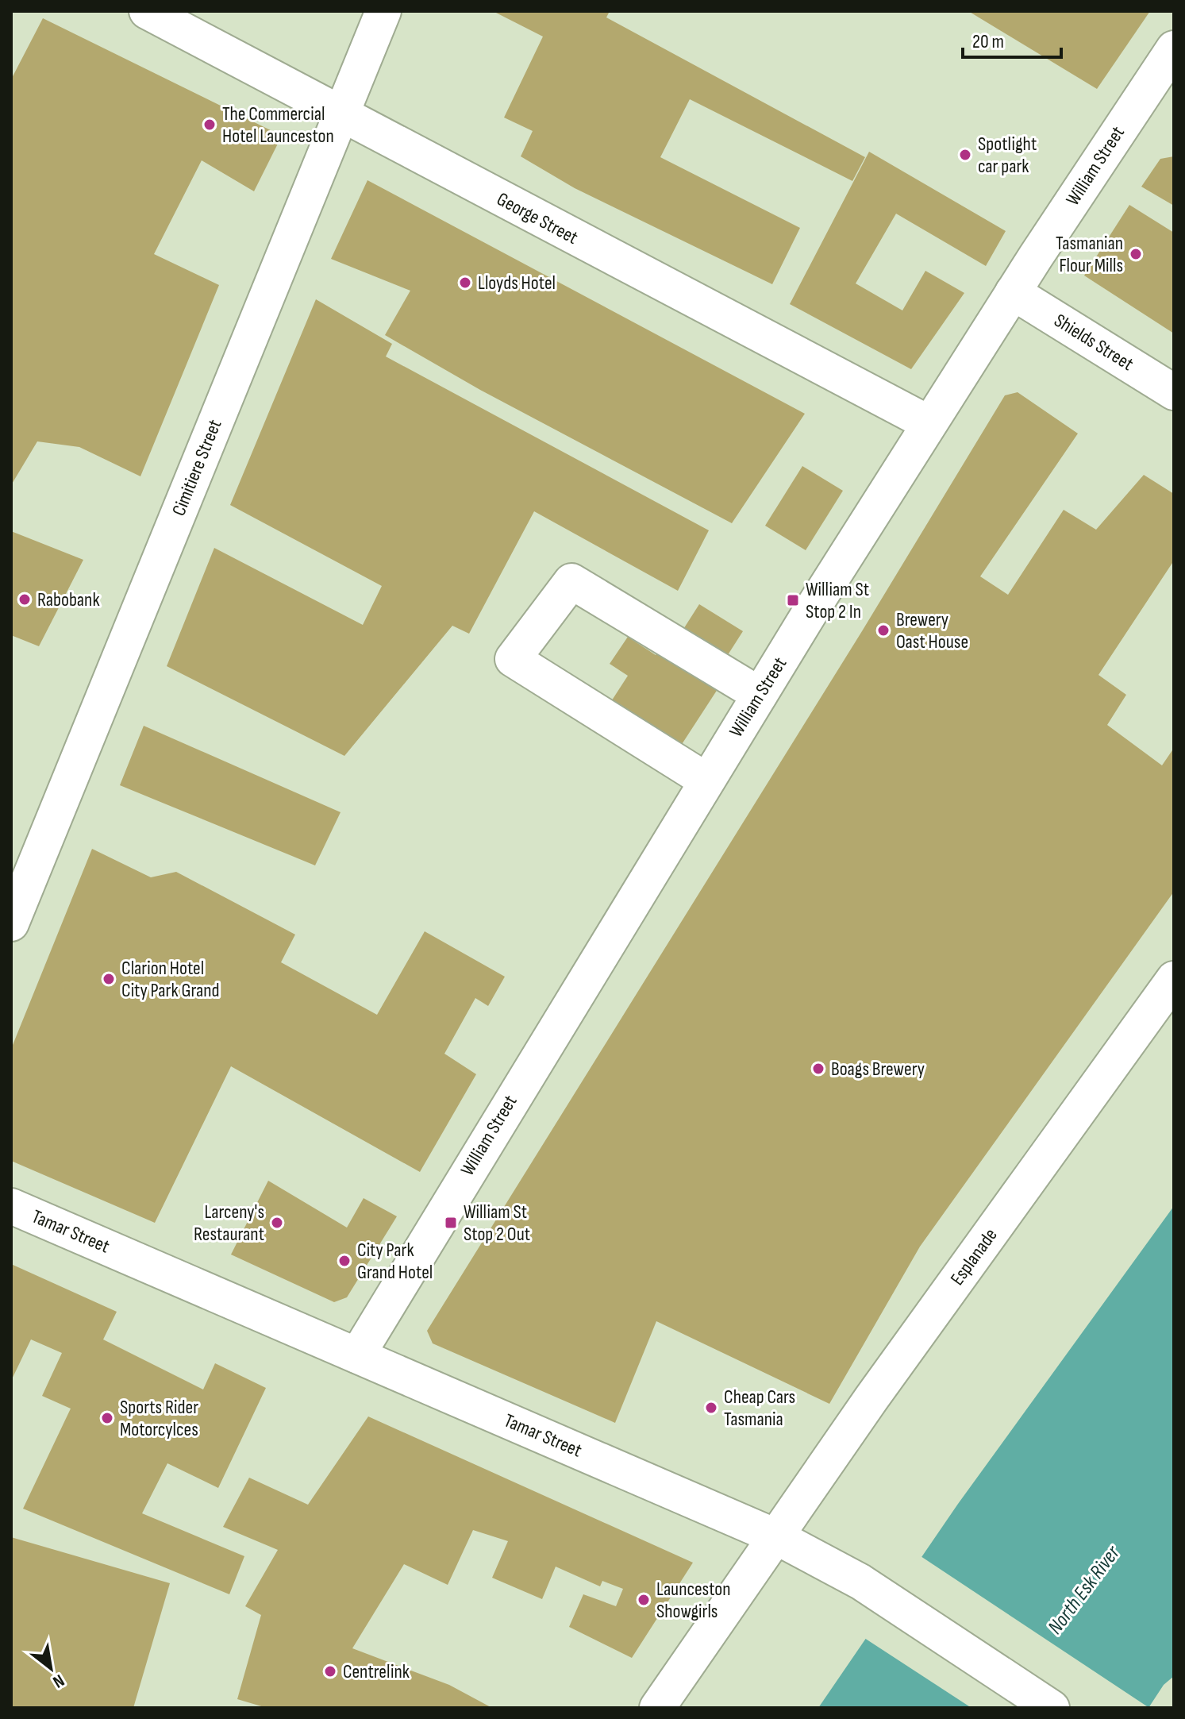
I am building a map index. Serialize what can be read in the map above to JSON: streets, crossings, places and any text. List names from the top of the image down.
{
  "streets": {
    "street": [
      "William Street",
      "George Street",
      "Shields Street",
      "Cimitiere Street",
      "Tamar Street",
      "Esplanade"
    ]
  },
  "crossings": [
    ["William Street", "George Street"],
    ["William Street", "Shields Street"],
    ["William Street", "Tamar Street"],
    ["George Street", "Cimitiere Street"],
    ["Tamar Street", "Esplanade"]
  ],
  "water": ["North Esk River"],
  "places": {
    "other": [
      "The Commercial Hotel Launceston",
      "Spotlight car park",
      "Tasmanian Flour Mills",
      "Lloyds Hotel",
      "Rabobank",
      "Brewery Oast House",
      "Clarion Hotel City Park Grand",
      "Boags Brewery",
      "Larceny's Restaurant",
      "City Park Grand Hotel",
      "Cheap Cars Tasmania",
      "Sports Rider Motorcylces",
      "Launceston Showgirls",
      "Centrelink"
    ],
    "transit": ["William St Stop 2 In", "William St Stop 2 Out"]
  },
  "scale_bar": "20 m",
  "north": "bottom right"
}
